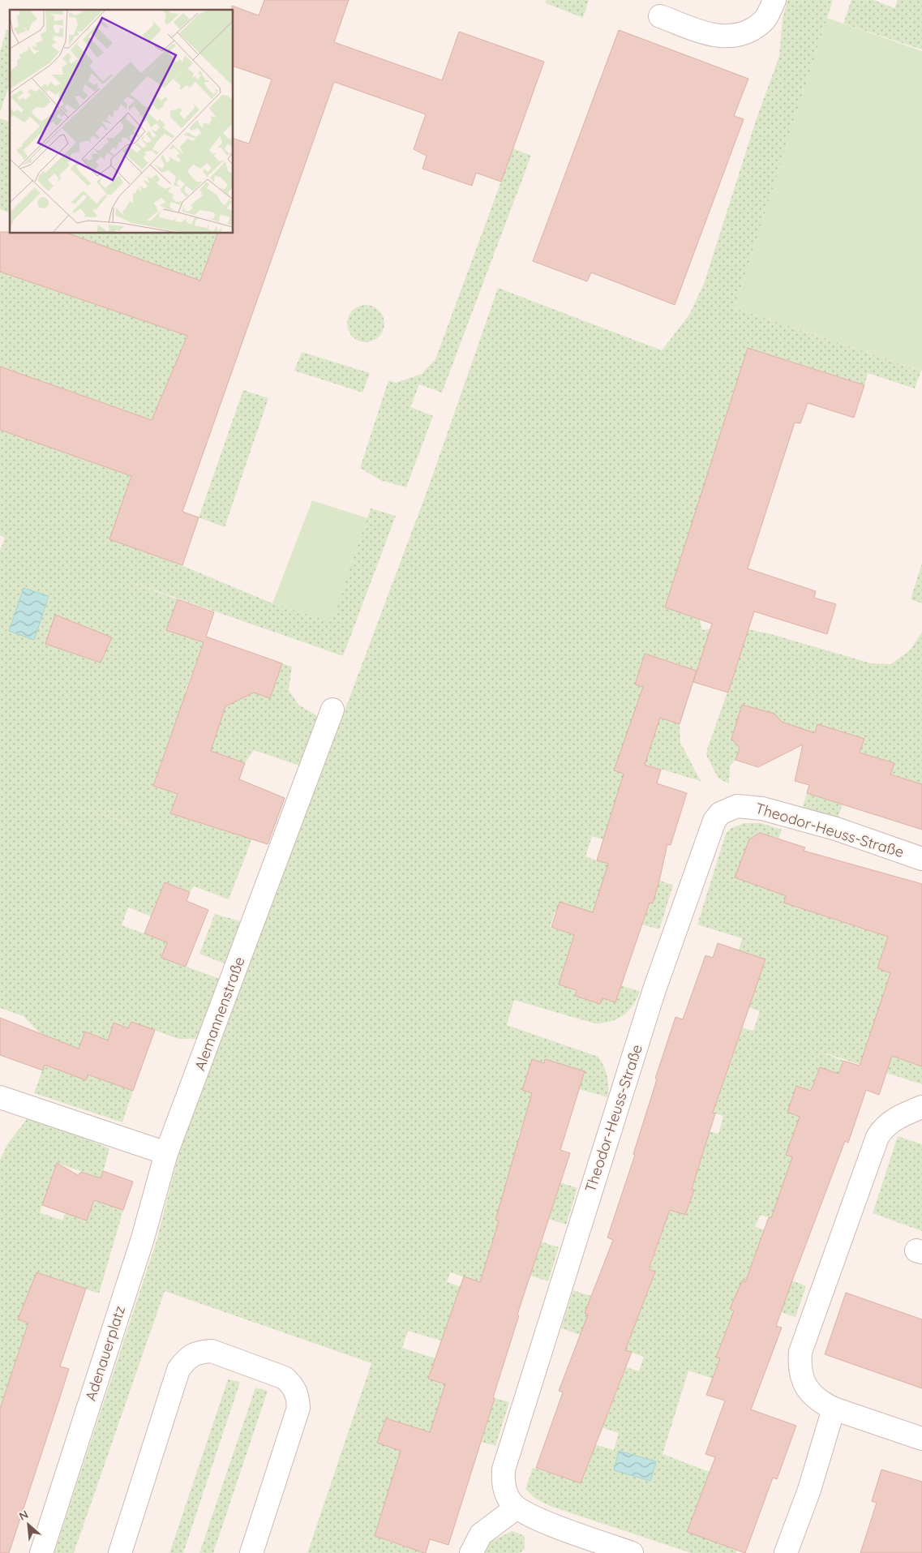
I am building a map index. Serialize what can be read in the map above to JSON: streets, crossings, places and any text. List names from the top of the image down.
{
  "streets": {
    "street": ["Theodor-Heuss-Straße", "Alemannenstraße", "Adenauerplatz"]
  },
  "crossings": [
    ["Alemannenstraße", "Adenauerplatz"]
  ],
  "north": "top left"
}
